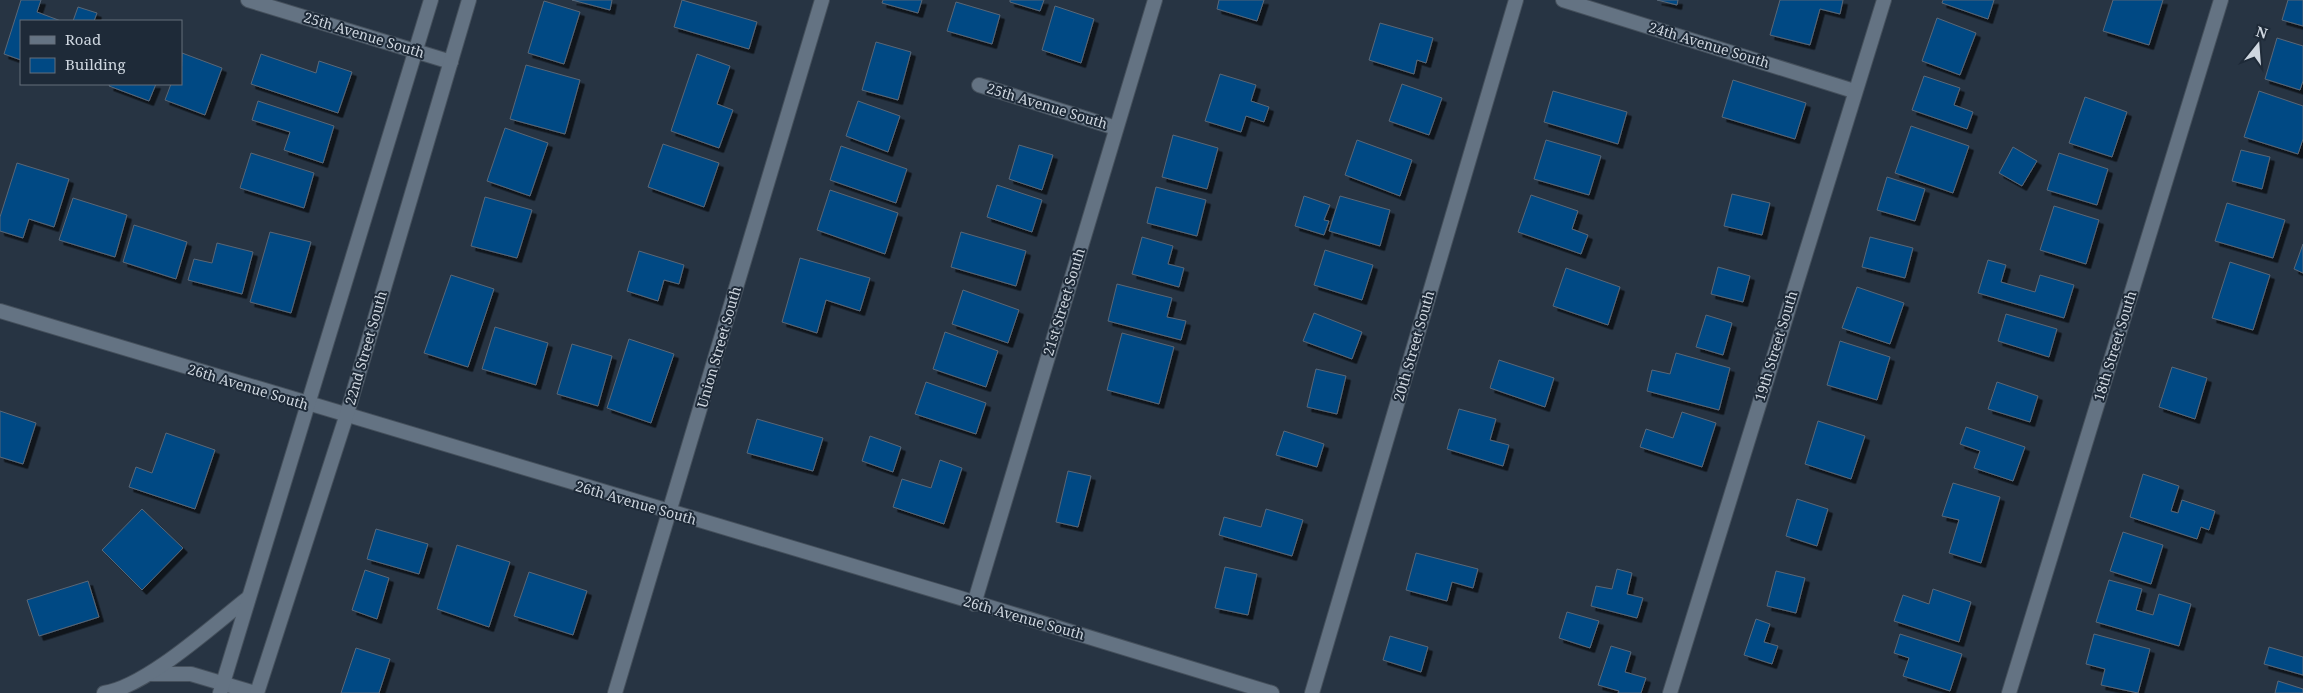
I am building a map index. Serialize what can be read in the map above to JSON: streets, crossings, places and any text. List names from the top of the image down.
{
  "streets": {
    "street": [
      "25th Avenue South",
      "24th Avenue South",
      "21st Street South",
      "20th Street South",
      "19th Street South",
      "18th Street South",
      "Union Street South",
      "22nd Street South",
      "26th Avenue South"
    ]
  },
  "crossings": [
    ["25th Avenue South", "21st Street South"],
    ["25th Avenue South", "22nd Street South"],
    ["24th Avenue South", "19th Street South"],
    ["21st Street South", "26th Avenue South"],
    ["Union Street South", "26th Avenue South"],
    ["22nd Street South", "26th Avenue South"]
  ],
  "legend": ["Road", "Building"],
  "north": "top"
}
